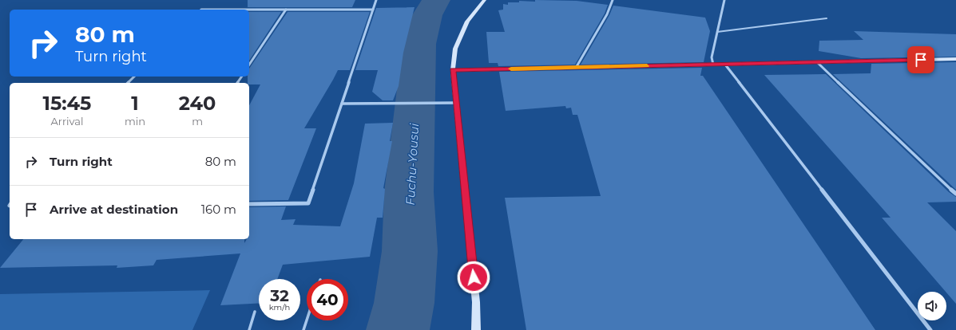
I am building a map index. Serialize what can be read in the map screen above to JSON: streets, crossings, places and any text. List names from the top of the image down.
{
  "water": ["Fuchu-Yousui"],
  "page": {
    "turn": ["80 m", "Turn right"],
    "eta": [
      "15:45",
      "Arrival",
      "1",
      "min",
      "240",
      "m"
    ],
    "list": [
      {
        "name": "Turn right",
        "value": "80 m"
      },
      {
        "name": "Arrive at destination",
        "value": "160 m"
      }
    ],
    "speed": "32 km/h",
    "limit": "40"
  }
}
